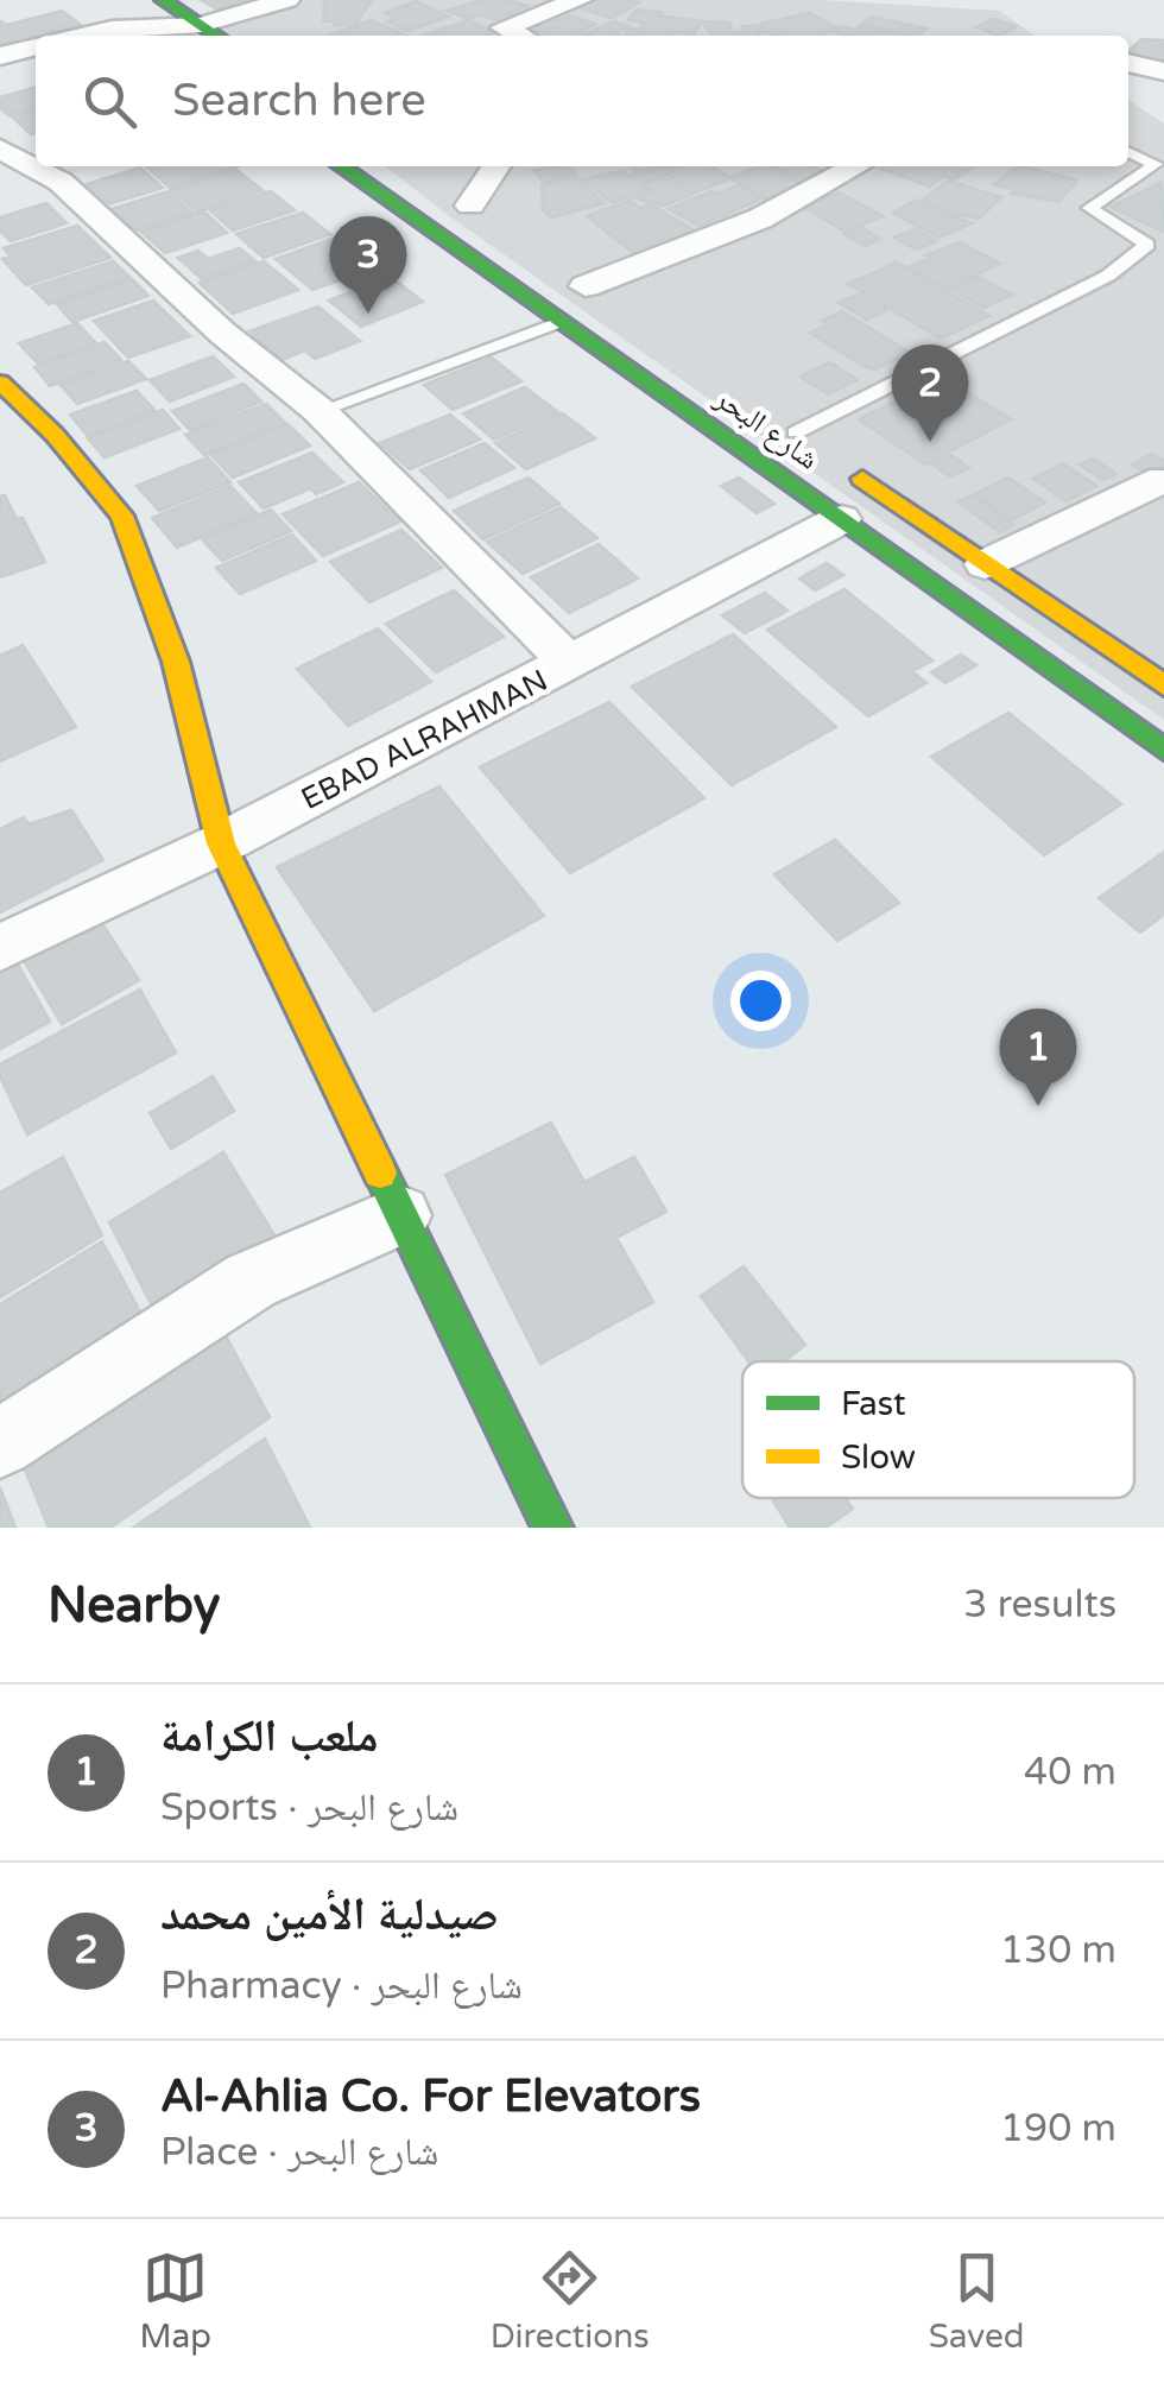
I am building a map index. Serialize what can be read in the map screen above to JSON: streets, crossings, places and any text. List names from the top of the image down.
{
  "streets": {
    "main road": ["شارع البحر"],
    "street": ["EBAD ALRAHMAN"]
  },
  "crossings": [
    ["شارع البحر", "EBAD ALRAHMAN"]
  ],
  "legend": ["Fast", "Slow"],
  "page": {
    "search": "Search here",
    "pins": ["3", "2", "1"],
    "heading": ["Nearby", "3 results"],
    "list": [
      {
        "mark": "1",
        "name": "ملعب الكرامة",
        "note": "Sports · شارع البحر",
        "value": "40 m"
      },
      {
        "mark": "2",
        "name": "صيدلية الأمين محمد",
        "note": "Pharmacy · شارع البحر",
        "value": "130 m"
      },
      {
        "mark": "3",
        "name": "Al-Ahlia Co. For Elevators",
        "note": "Place · شارع البحر",
        "value": "190 m"
      }
    ],
    "nav": ["Map", "Directions", "Saved"]
  }
}
